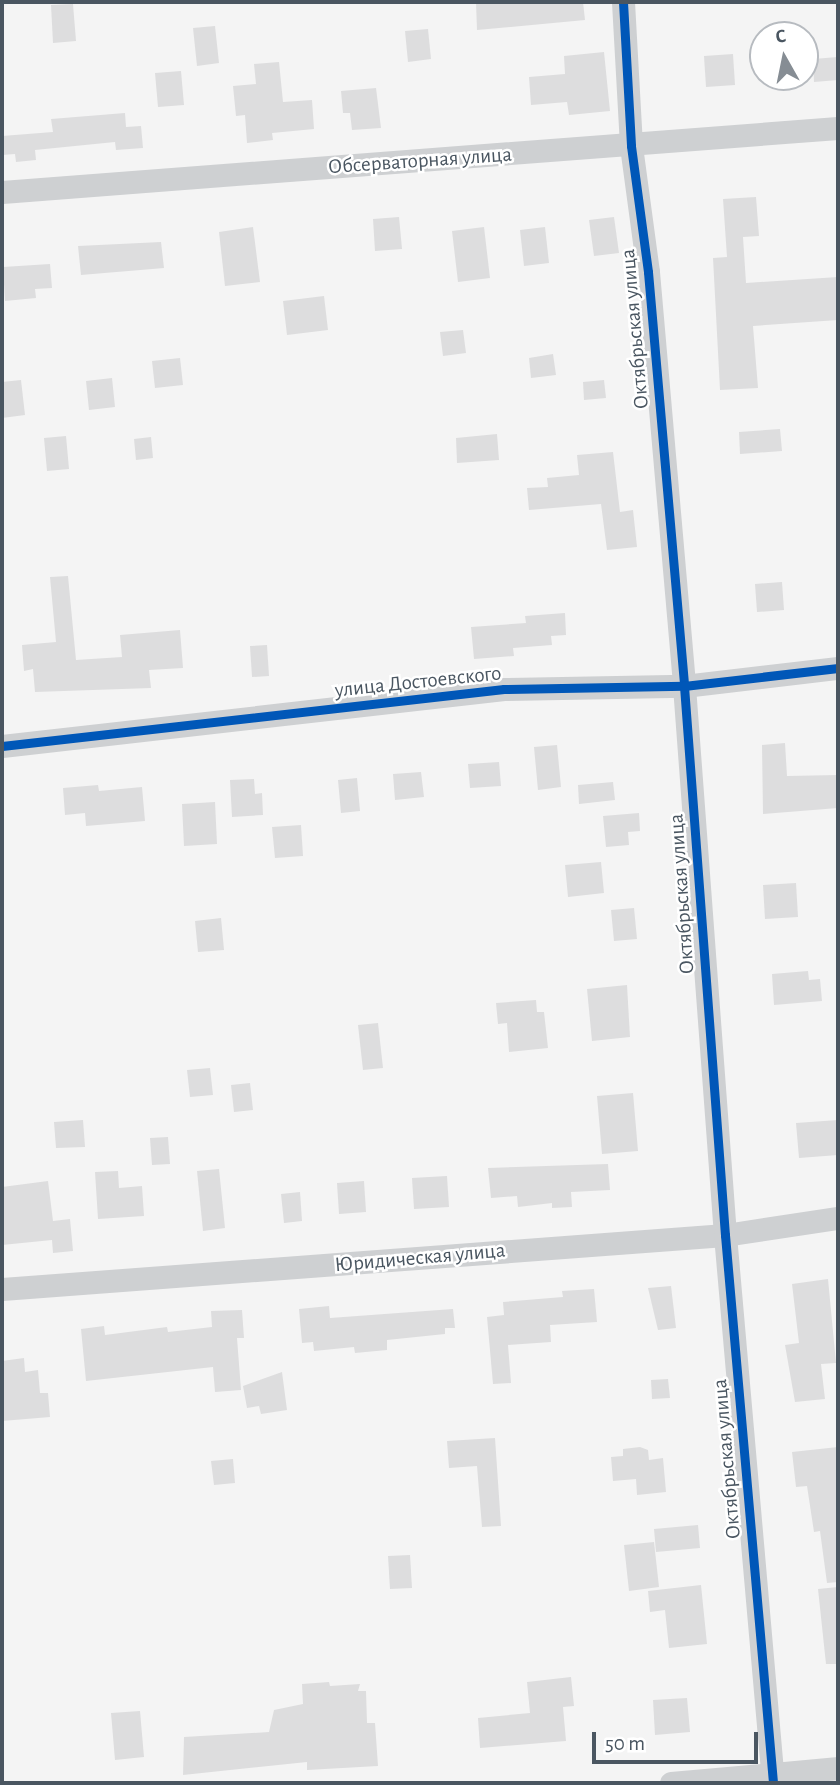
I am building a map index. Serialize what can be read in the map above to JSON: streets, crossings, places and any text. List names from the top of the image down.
{
  "streets": {
    "street": [
      "Обсерваторная улица",
      "Октябрьская улица",
      "улица Достоевского",
      "Юридическая улица"
    ]
  },
  "crossings": [
    ["Обсерваторная улица", "Октябрьская улица"],
    ["Октябрьская улица", "улица Достоевского"],
    ["Октябрьская улица", "Юридическая улица"]
  ],
  "scale_bar": "50 m",
  "north": "top"
}
